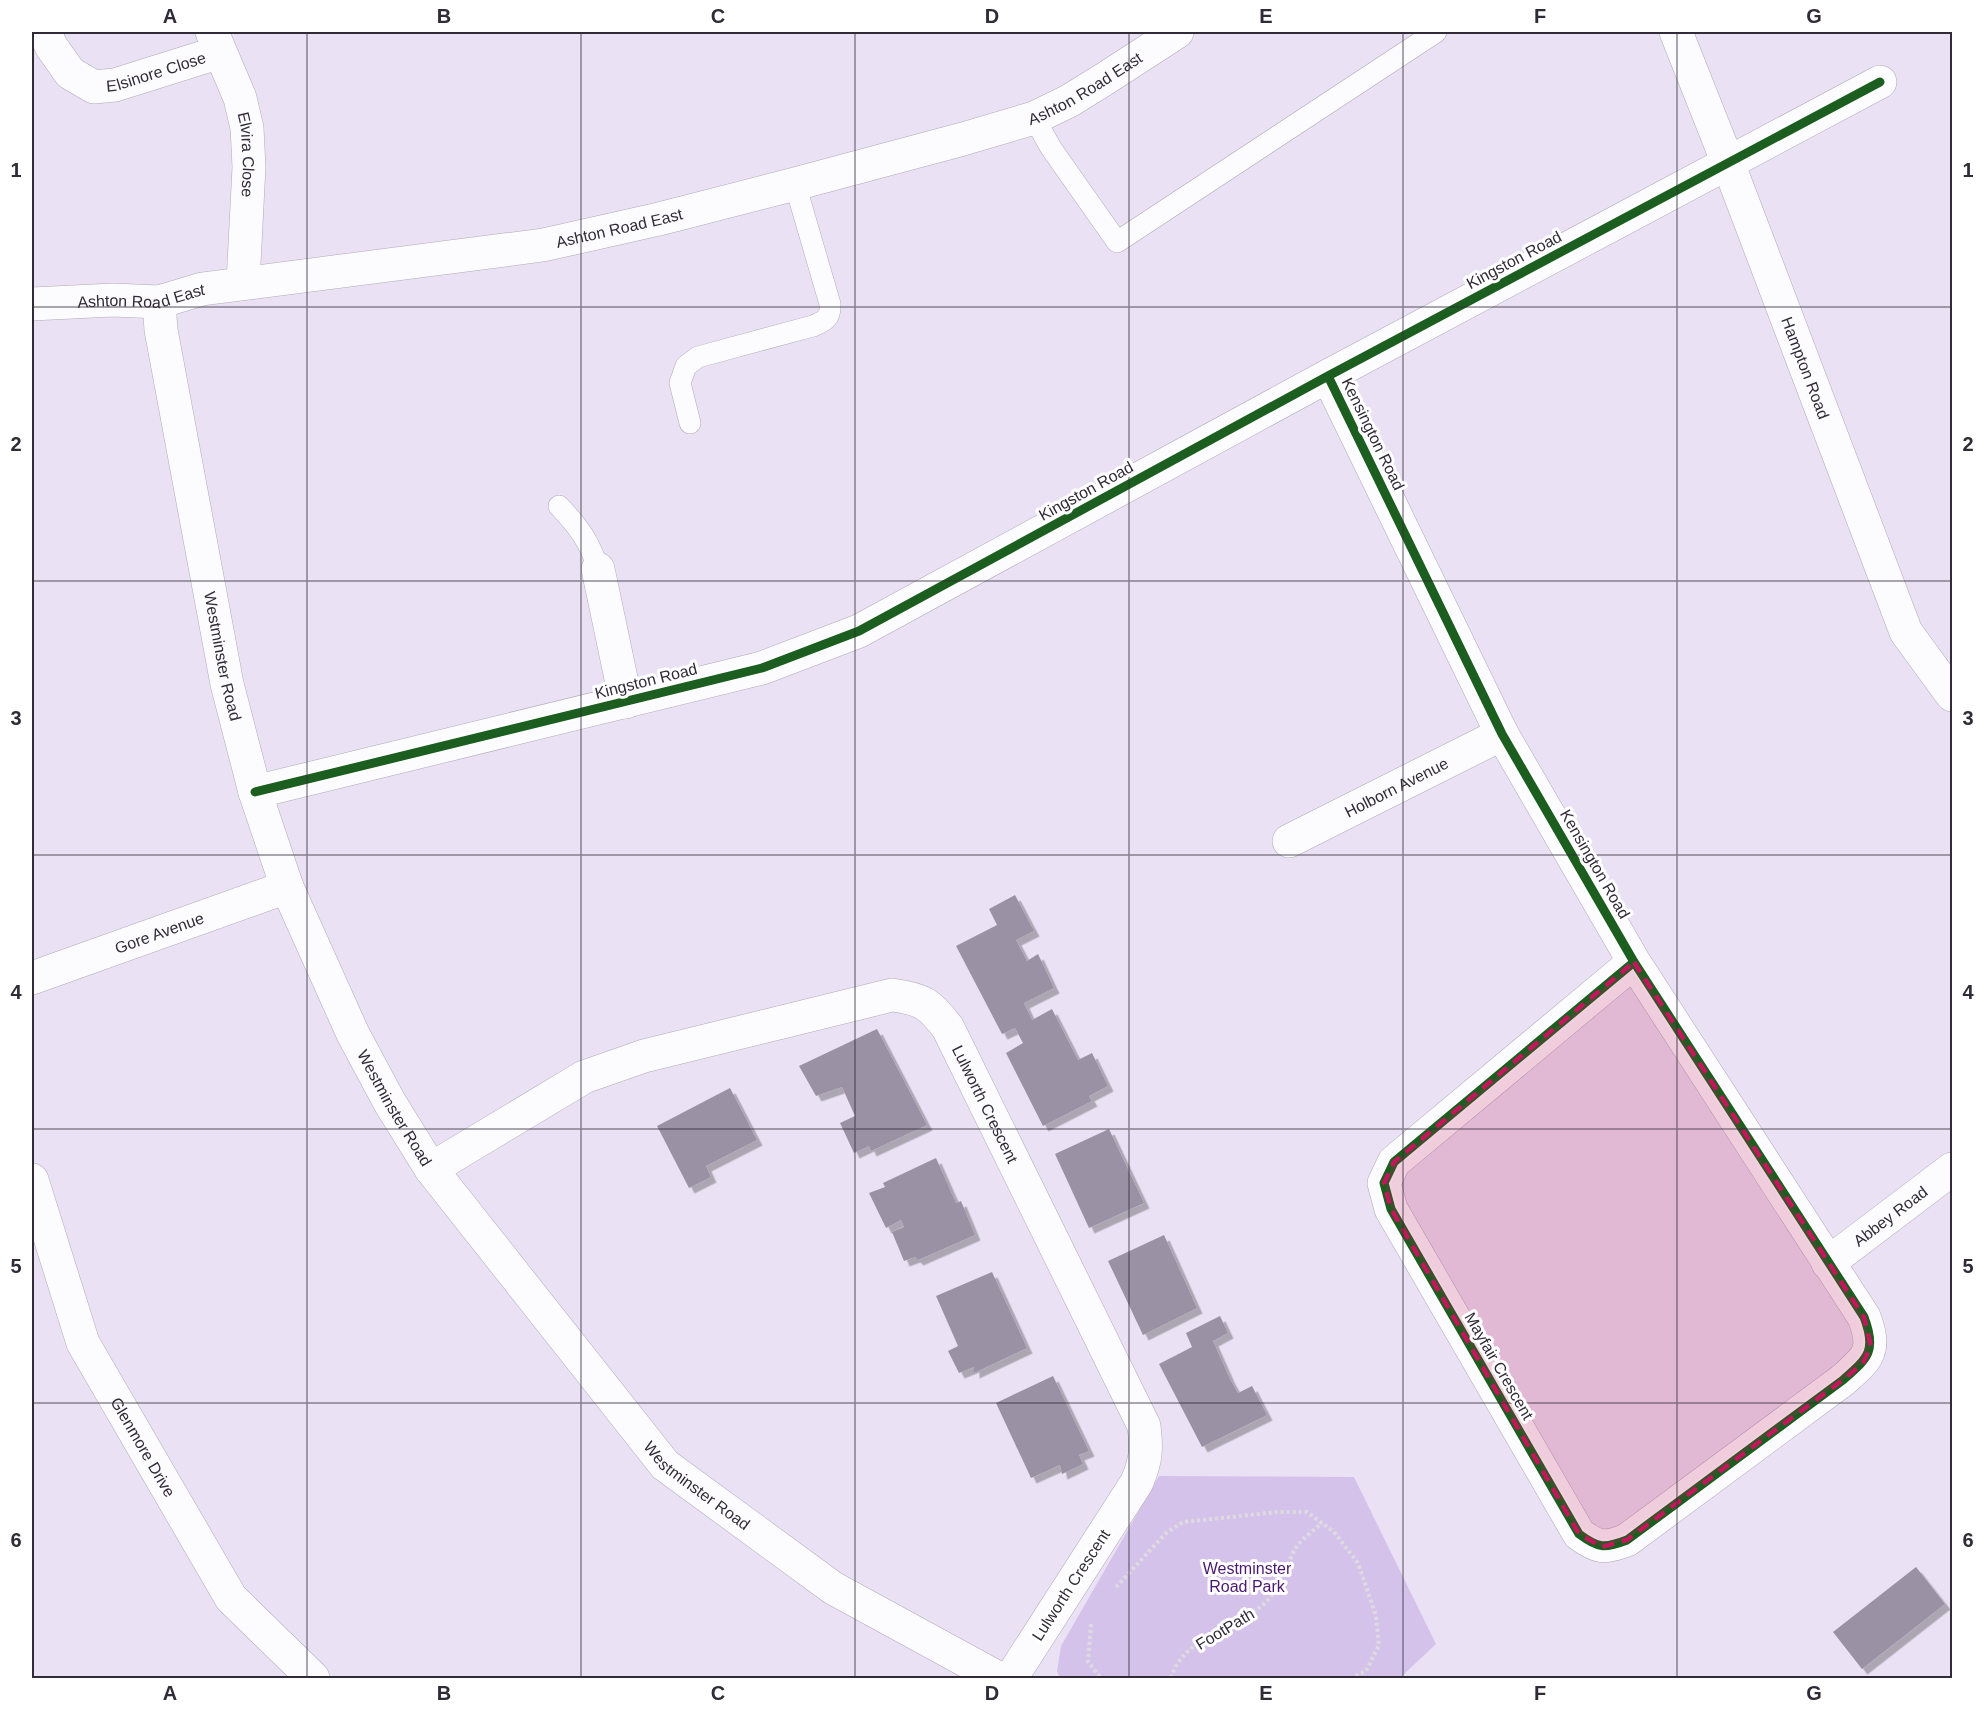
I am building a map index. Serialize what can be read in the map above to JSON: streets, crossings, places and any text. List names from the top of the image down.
{
  "streets": {
    "street": [
      "Elsinore Close",
      "Ashton Road East",
      "Elvira Close",
      "Kingston Road",
      "Hampton Road",
      "Kensington Road",
      "Westminster Road",
      "Holborn Avenue",
      "Gore Avenue",
      "Lulworth Crescent",
      "Abbey Road",
      "Mayfair Crescent",
      "Glenmore Drive"
    ],
    "path": ["FootPath"]
  },
  "crossings": [
    ["Elsinore Close", "Elvira Close"],
    ["Ashton Road East", "Elvira Close"],
    ["Ashton Road East", "Westminster Road"],
    ["Kingston Road", "Hampton Road"],
    ["Kingston Road", "Kensington Road"],
    ["Kingston Road", "Westminster Road"],
    ["Kensington Road", "Holborn Avenue"],
    ["Kensington Road", "Abbey Road"],
    ["Kensington Road", "Mayfair Crescent"],
    ["Westminster Road", "Gore Avenue"],
    ["Westminster Road", "Lulworth Crescent"]
  ],
  "parks": ["Westminster Road Park"],
  "grid": {
    "columns": [
      "A",
      "B",
      "C",
      "D",
      "E",
      "F",
      "G"
    ],
    "rows": [
      "1",
      "2",
      "3",
      "4",
      "5",
      "6"
    ]
  }
}
